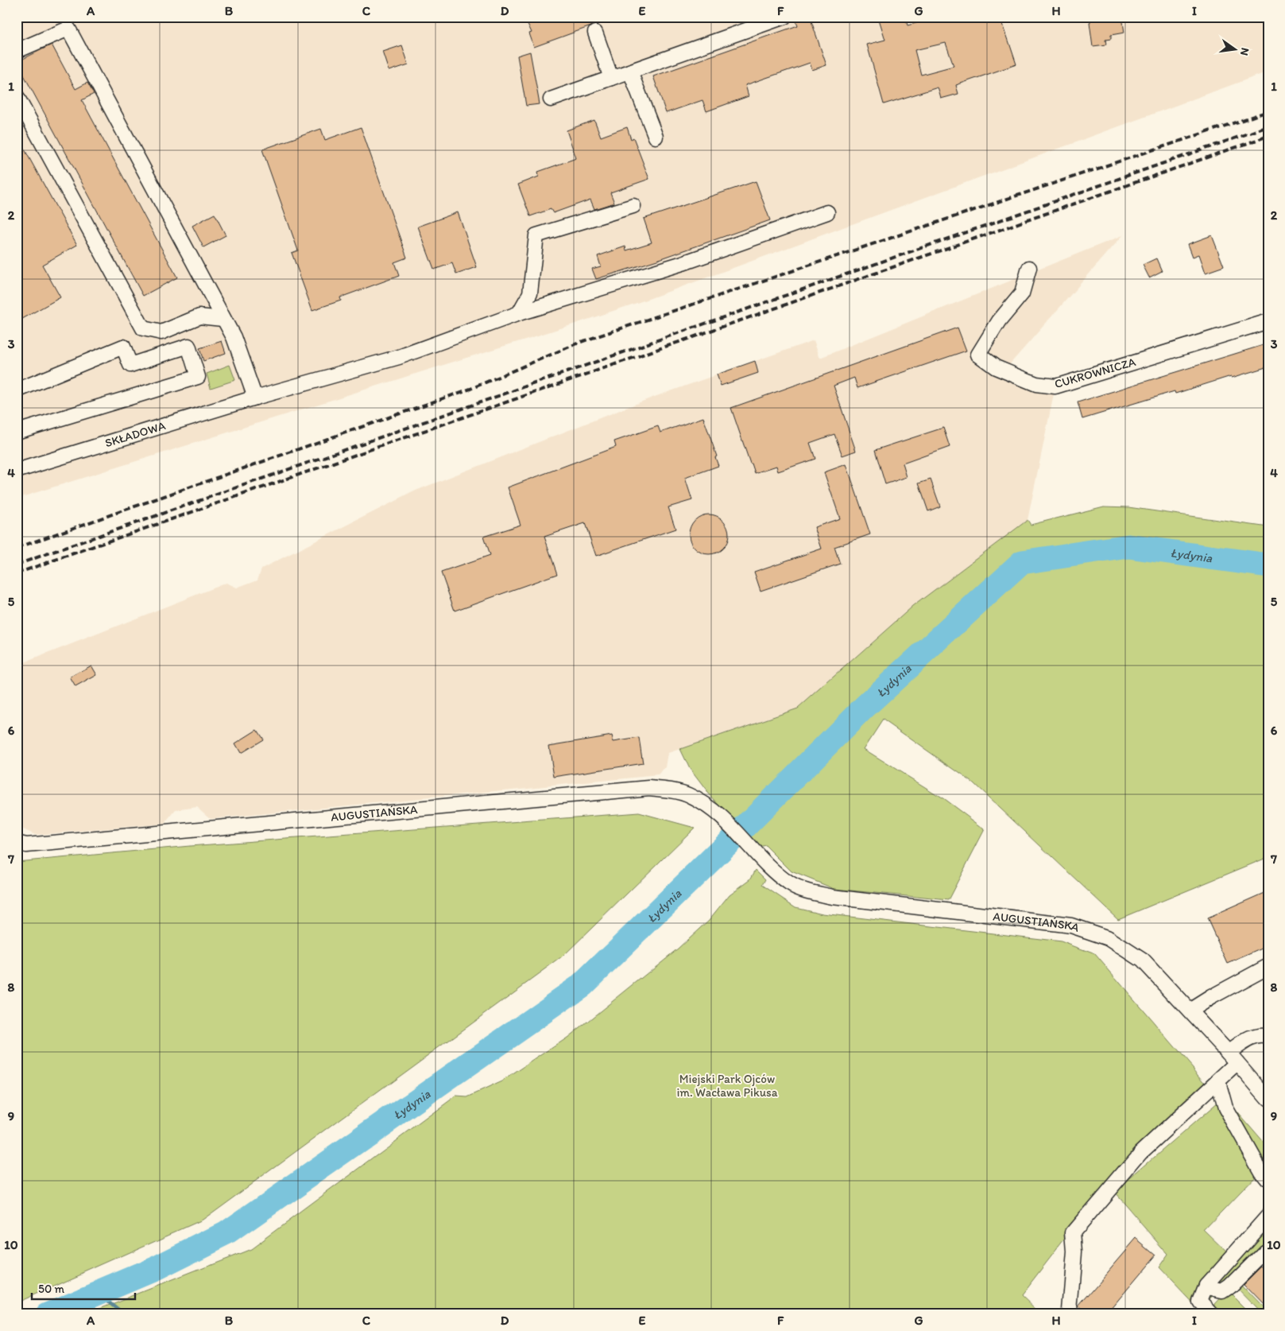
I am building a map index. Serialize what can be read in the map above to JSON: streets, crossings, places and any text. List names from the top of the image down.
{
  "streets": {
    "street": ["CUKROWNICZA", "SKŁADOWA", "AUGUSTIAŃSKA"]
  },
  "water": ["Łydynia"],
  "parks": ["Miejski Park Ojców im. Wacława Pikusa"],
  "scale_bar": "50 m",
  "north": "right",
  "grid": {
    "columns": [
      "A",
      "B",
      "C",
      "D",
      "E",
      "F",
      "G",
      "H",
      "I"
    ],
    "rows": [
      "1",
      "2",
      "3",
      "4",
      "5",
      "6",
      "7",
      "8",
      "9",
      "10"
    ]
  }
}
